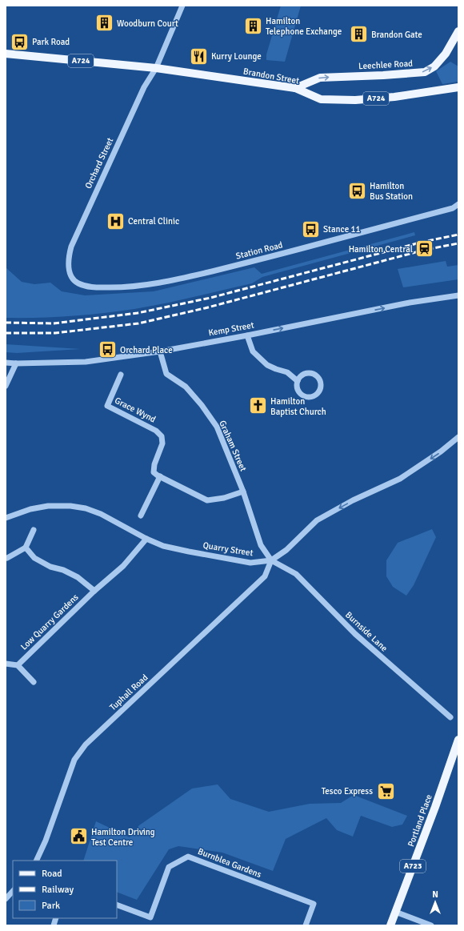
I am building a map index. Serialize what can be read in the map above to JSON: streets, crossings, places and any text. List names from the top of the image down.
{
  "streets": {
    "main road": [
      "A724",
      "Leechlee Road",
      "Brandon Street",
      "Portland Place",
      "A723"
    ],
    "street": [
      "Orchard Street",
      "Station Road",
      "Kemp Street",
      "Grace Wynd",
      "Graham Street",
      "Quarry Street",
      "Low Quarry Gardens",
      "Burnside Lane",
      "Tuphall Road",
      "Burnblea Gardens"
    ]
  },
  "crossings": [
    ["A724", "Brandon Street"],
    ["A724", "Orchard Street"],
    ["Leechlee Road", "Brandon Street"],
    ["Brandon Street", "Orchard Street"],
    ["Orchard Street", "Station Road"],
    ["Kemp Street", "Graham Street"],
    ["Graham Street", "Quarry Street"],
    ["Graham Street", "Burnside Lane"],
    ["Graham Street", "Tuphall Road"],
    ["Quarry Street", "Low Quarry Gardens"],
    ["Quarry Street", "Burnside Lane"],
    ["Quarry Street", "Tuphall Road"],
    ["Burnside Lane", "Tuphall Road"]
  ],
  "one_way": ["Leechlee Road", "Kemp Street", "Quarry Street"],
  "places": {
    "building": ["Woodburn Court", "Hamilton Telephone Exchange", "Brandon Gate"],
    "bus stop": [
      "Park Road",
      "Hamilton Bus Station",
      "Stance 11",
      "Orchard Place"
    ],
    "restaurant": ["Kurry Lounge"],
    "hospital": ["Central Clinic"],
    "station": ["Hamilton Central"],
    "church": ["Hamilton Baptist Church"],
    "supermarket": ["Tesco Express"],
    "public building": ["Hamilton Driving Test Centre"]
  },
  "legend": ["Road", "Railway", "Park"],
  "north": "top"
}
